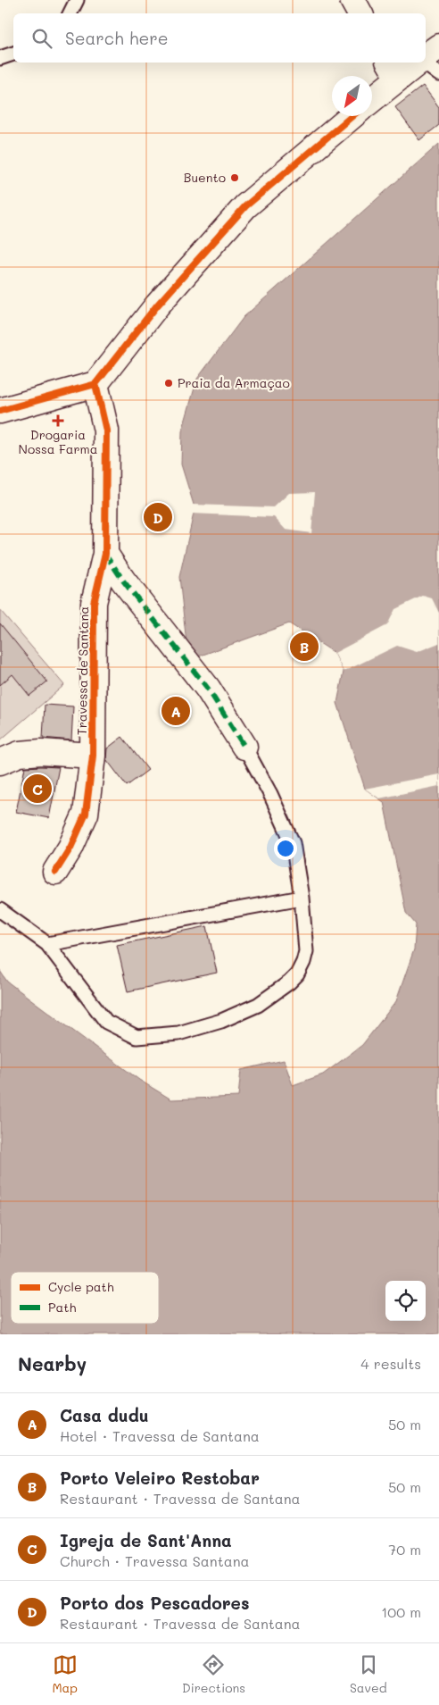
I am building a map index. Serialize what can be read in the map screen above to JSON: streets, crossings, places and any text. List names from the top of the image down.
{
  "streets": {
    "street": ["Travessa de Santana"]
  },
  "places": {
    "other": ["Buento", "Praia da Armaçao"],
    "health": ["Drogaria Nossa Farma"]
  },
  "legend": ["Cycle path", "Path"],
  "north": "bottom left",
  "page": {
    "search": "Search here",
    "pins": [
      "D",
      "B",
      "A",
      "C"
    ],
    "heading": ["Nearby", "4 results"],
    "list": [
      {
        "mark": "A",
        "name": "Casa dudu",
        "note": "Hotel · Travessa de Santana",
        "value": "50 m"
      },
      {
        "mark": "B",
        "name": "Porto Veleiro Restobar",
        "note": "Restaurant · Travessa de Santana",
        "value": "50 m"
      },
      {
        "mark": "C",
        "name": "Igreja de Sant'Anna",
        "note": "Church · Travessa Santana",
        "value": "70 m"
      },
      {
        "mark": "D",
        "name": "Porto dos Pescadores",
        "note": "Restaurant · Travessa de Santana",
        "value": "100 m"
      }
    ],
    "nav": ["Map", "Directions", "Saved"]
  }
}
